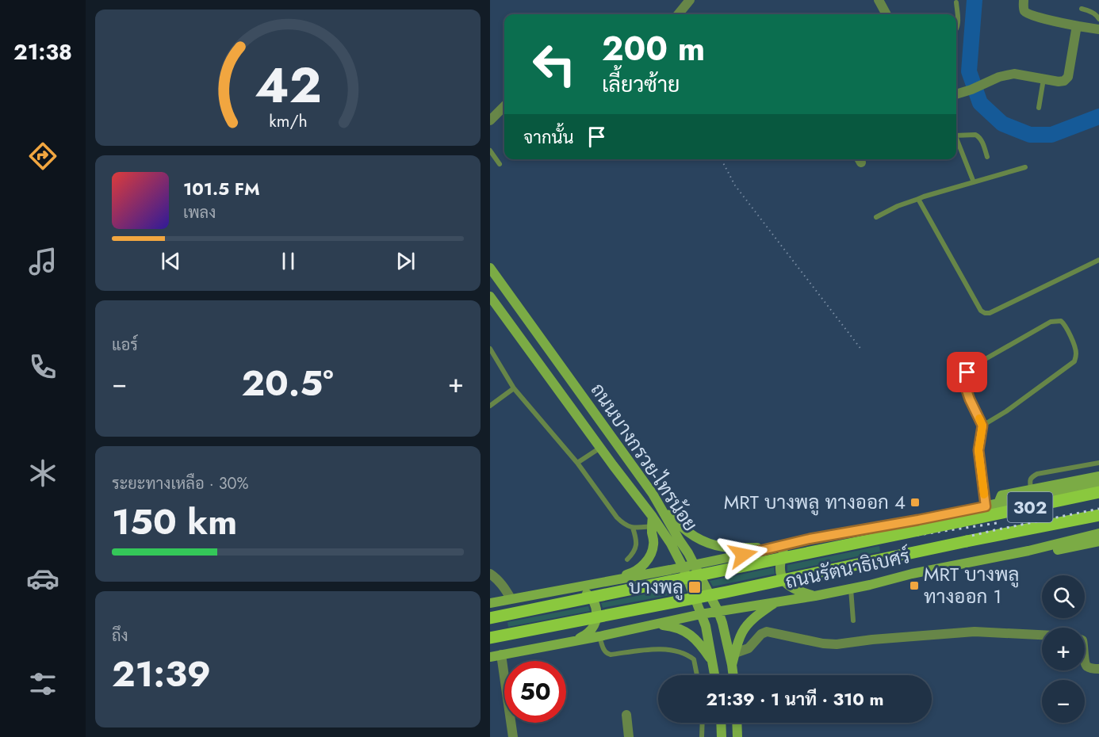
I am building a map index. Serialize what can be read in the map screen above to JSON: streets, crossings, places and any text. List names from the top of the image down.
{
  "streets": {
    "main road": ["ถนนบางกรวย-ไทรน้อย", "302", "ถนนรัตนาธิเบศร์"]
  },
  "crossings": [
    ["ถนนบางกรวย-ไทรน้อย", "ถนนรัตนาธิเบศร์"]
  ],
  "places": {
    "transit": ["MRT บางพลู ทางออก 4", "MRT บางพลู ทางออก 1", "บางพลู"]
  },
  "page": {
    "tabs": "21:38",
    "turn": ["200 m", "เลี้ยวซ้าย"],
    "then": "จากนั้น",
    "song": ["101.5 FM", "เพลง"],
    "tile": [
      "แอร์",
      ["ระยะทางเหลือ · 30%", "150 km"],
      ["ถึง", "21:39"]
    ],
    "heat": ["−", "20.5°", "+"],
    "map_buttons": ["+", "−"],
    "limit": "50",
    "trip": "21:39 · 1 นาที · 310 m",
    "gauge": ["42", "km/h"]
  }
}
